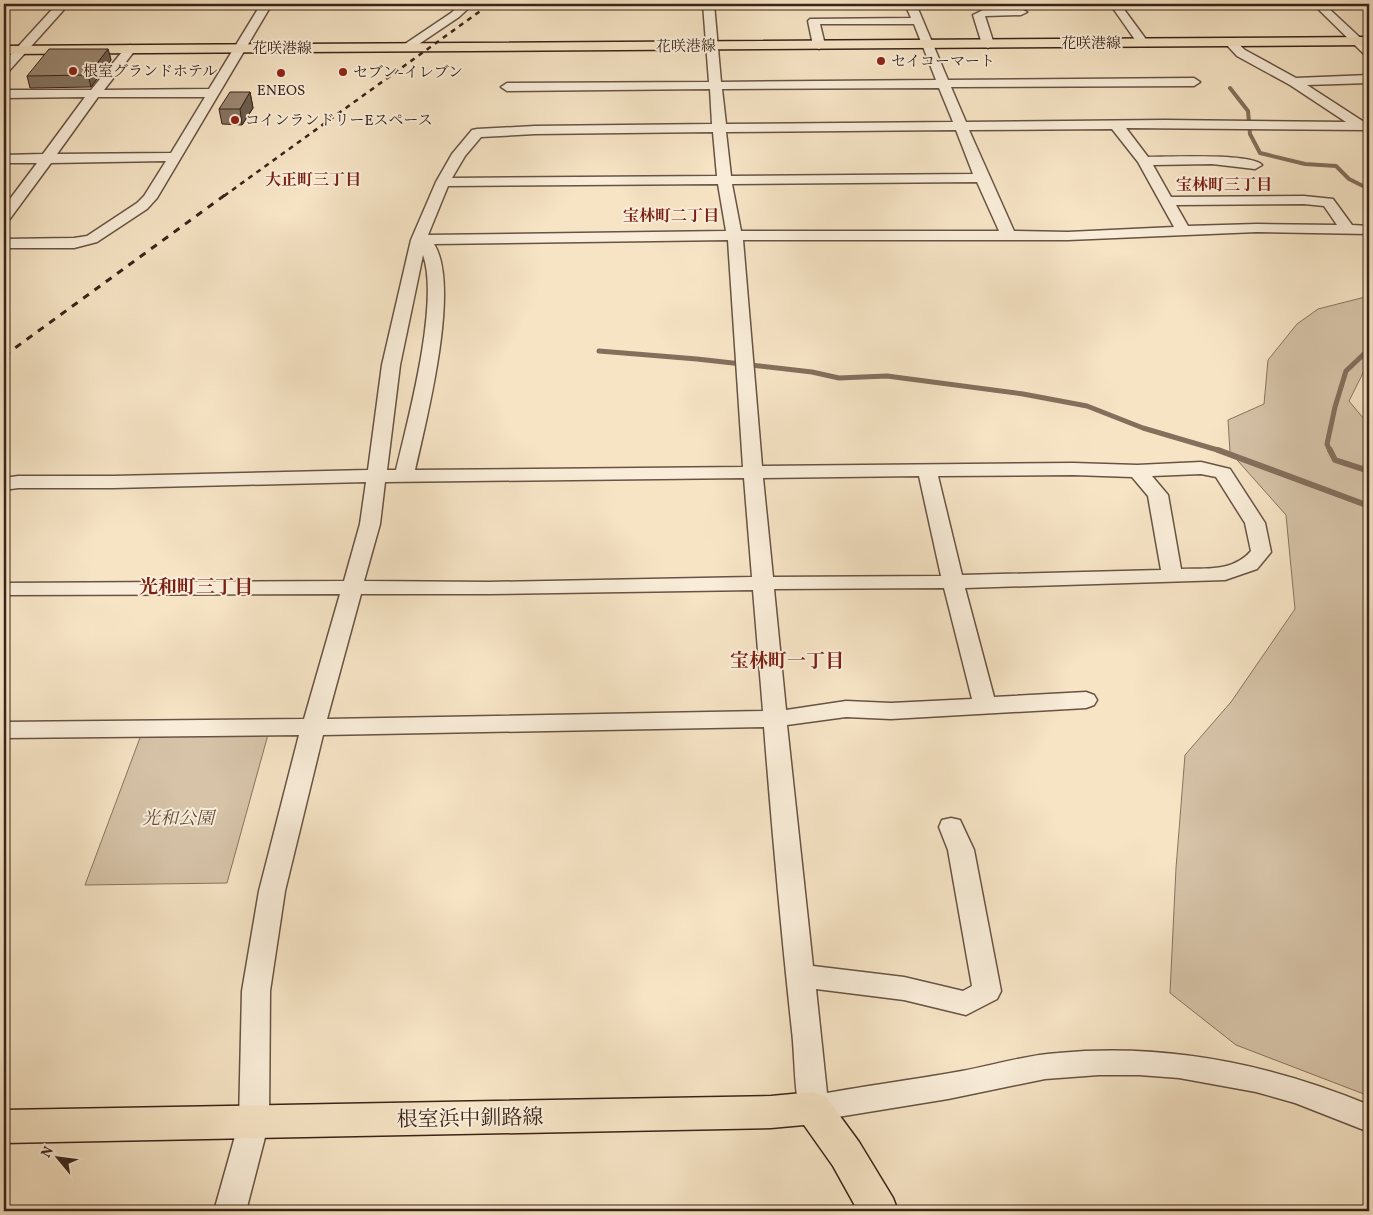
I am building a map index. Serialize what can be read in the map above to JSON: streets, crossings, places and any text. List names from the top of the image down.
{
  "streets": {
    "main road": ["花咲港線", "根室浜中釧路線"]
  },
  "districts": [
    "大正町三丁目",
    "宝林町三丁目",
    "宝林町二丁目",
    "光和町三丁目",
    "宝林町一丁目"
  ],
  "parks": ["光和公園"],
  "places": [
    "セイコーマート",
    "根室グランドホテル",
    "セブン-イレブン",
    "ENEOS",
    "コインランドリーEスペース"
  ],
  "north": "top left"
}
